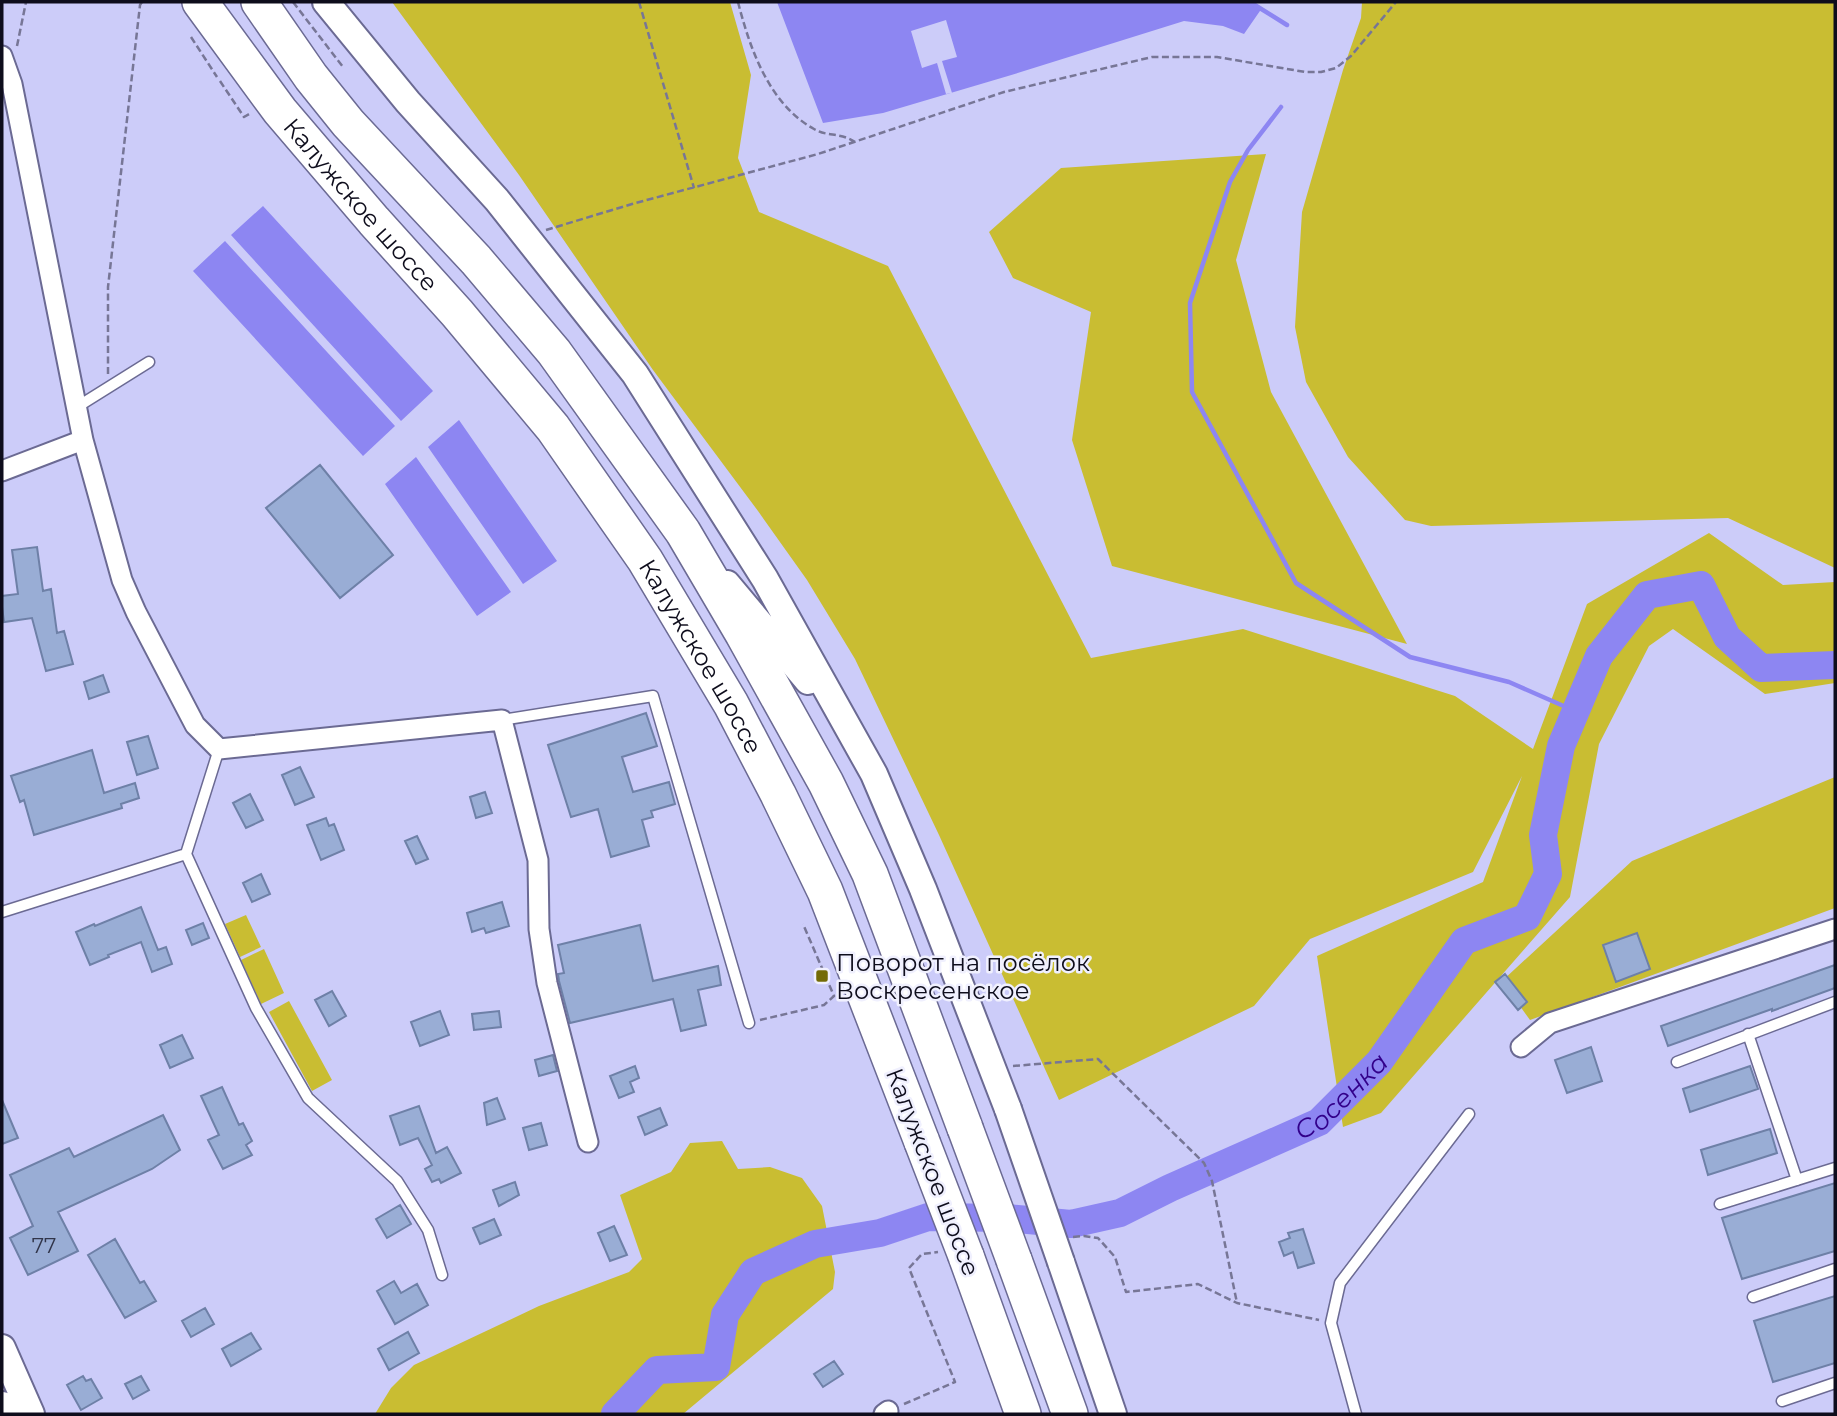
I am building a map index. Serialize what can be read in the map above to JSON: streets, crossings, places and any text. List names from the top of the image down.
{
  "streets": {
    "highway": ["Калужское шоссе"]
  },
  "water": ["Сосенка"],
  "places": {
    "transit": ["Поворот на посёлок Воскресенское"]
  },
  "house_numbers": ["77"]
}
